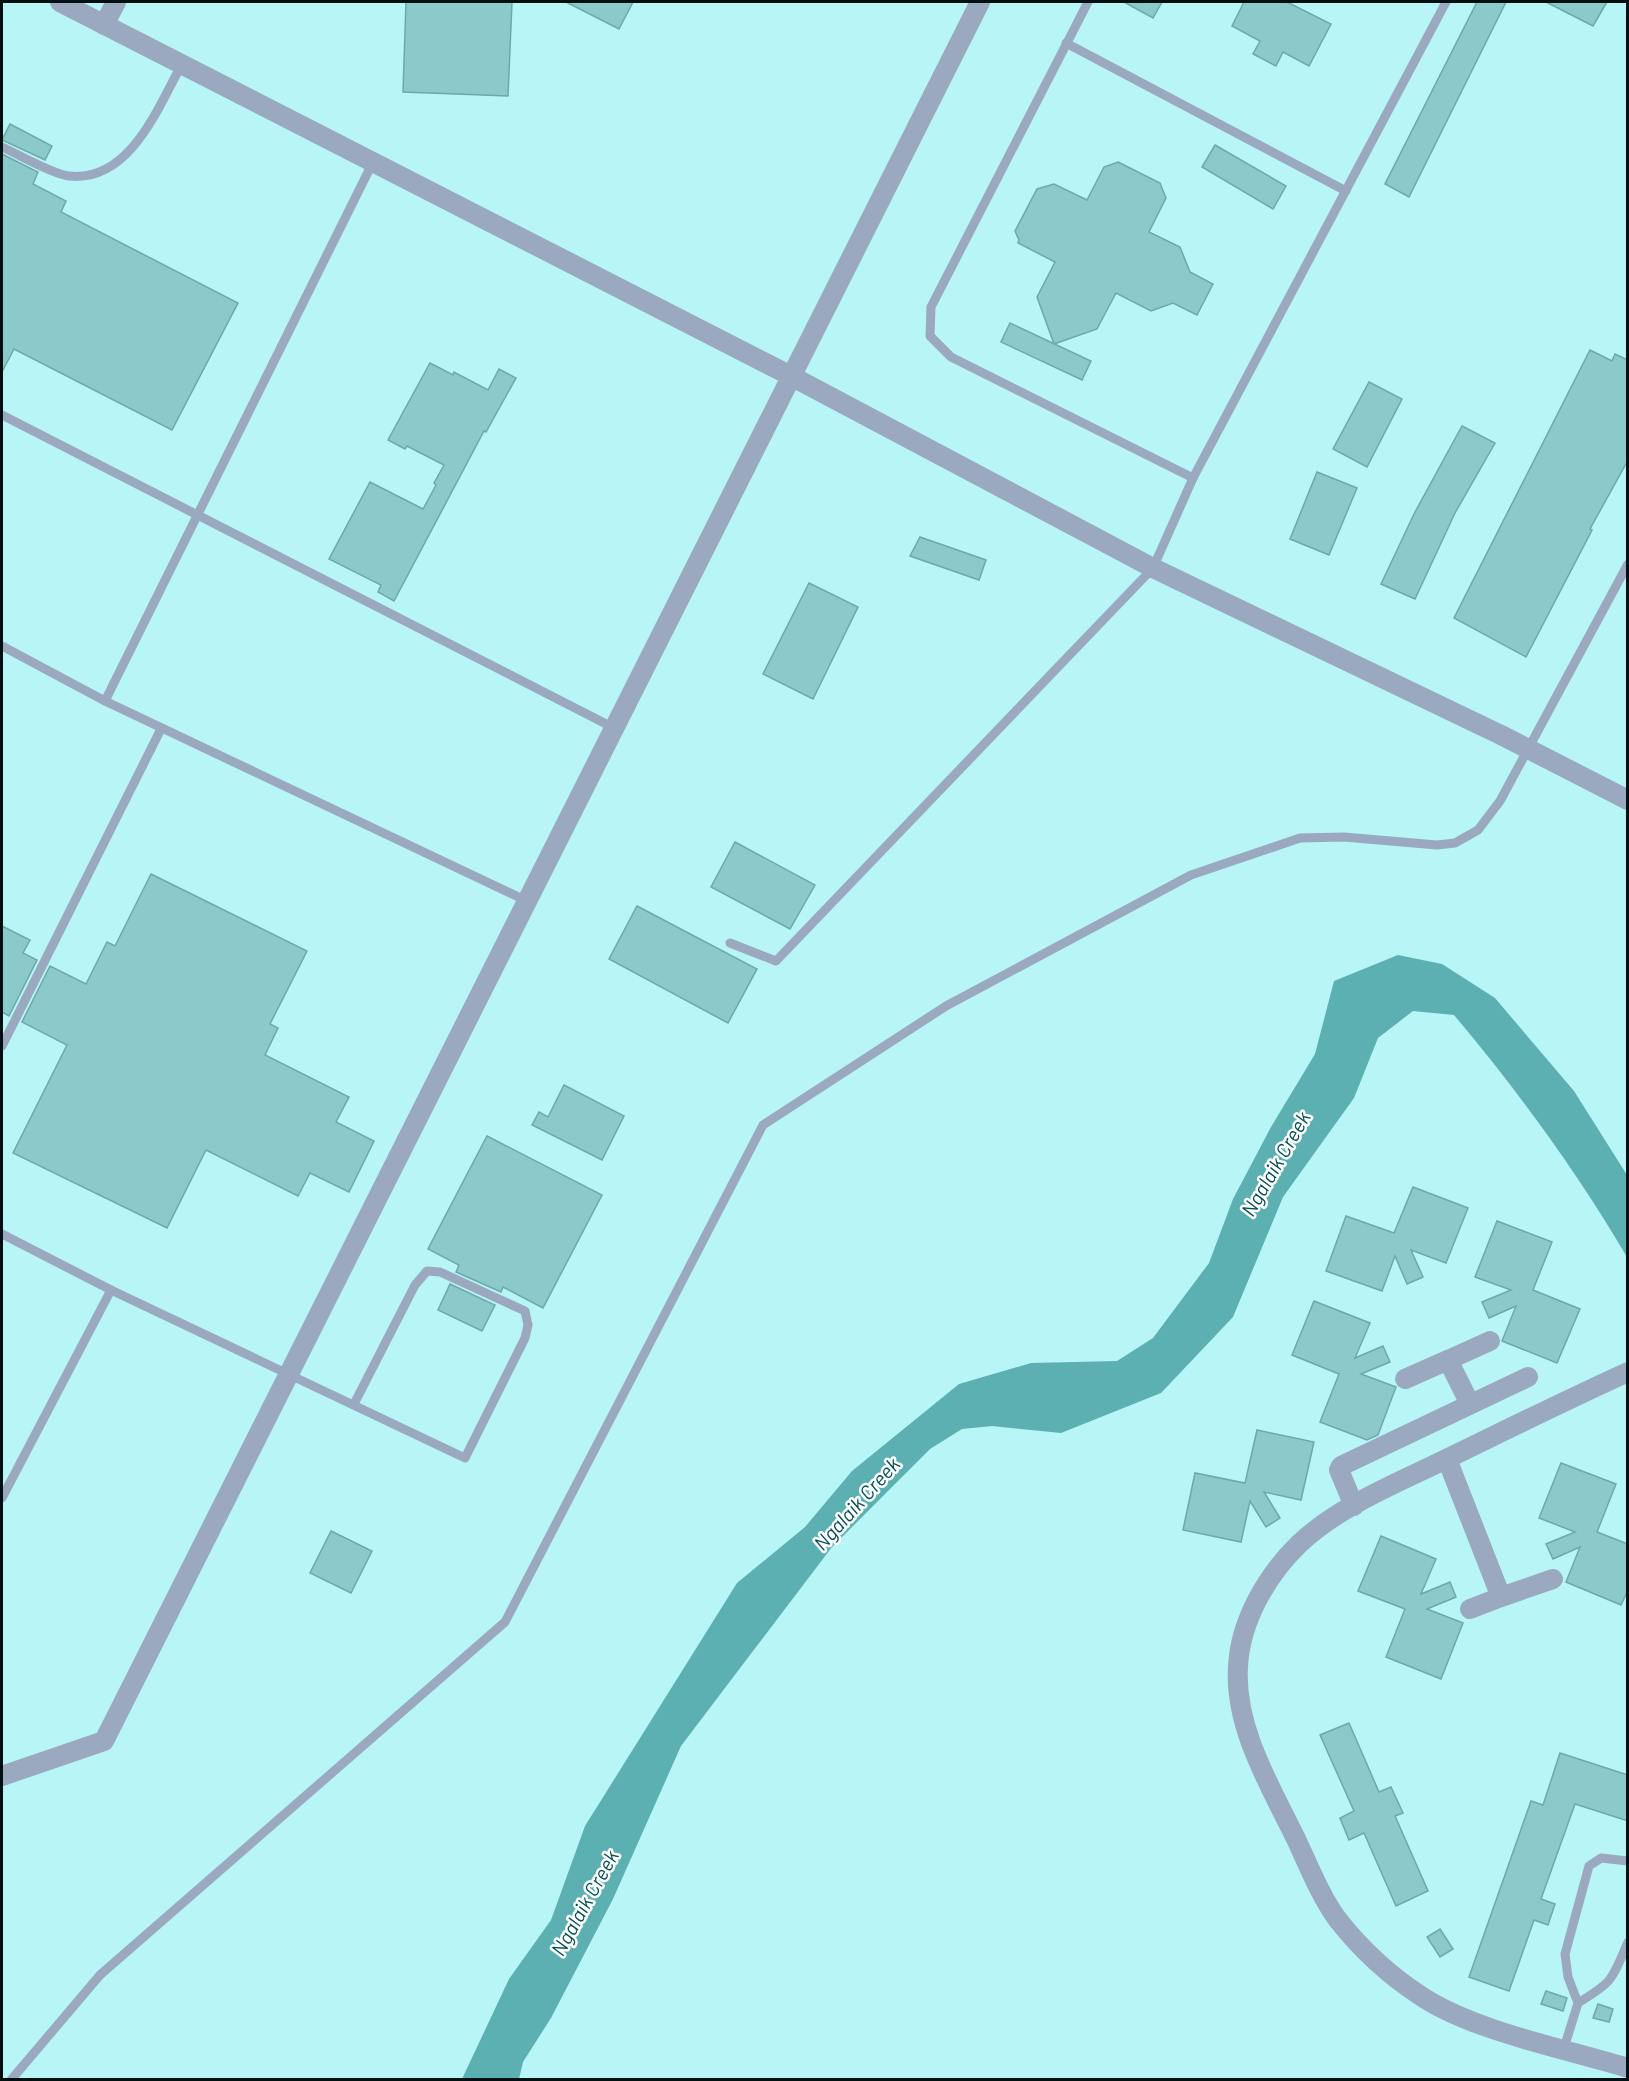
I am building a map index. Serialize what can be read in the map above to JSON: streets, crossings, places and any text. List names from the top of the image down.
{
  "water": ["Ngalaik Creek"]
}
